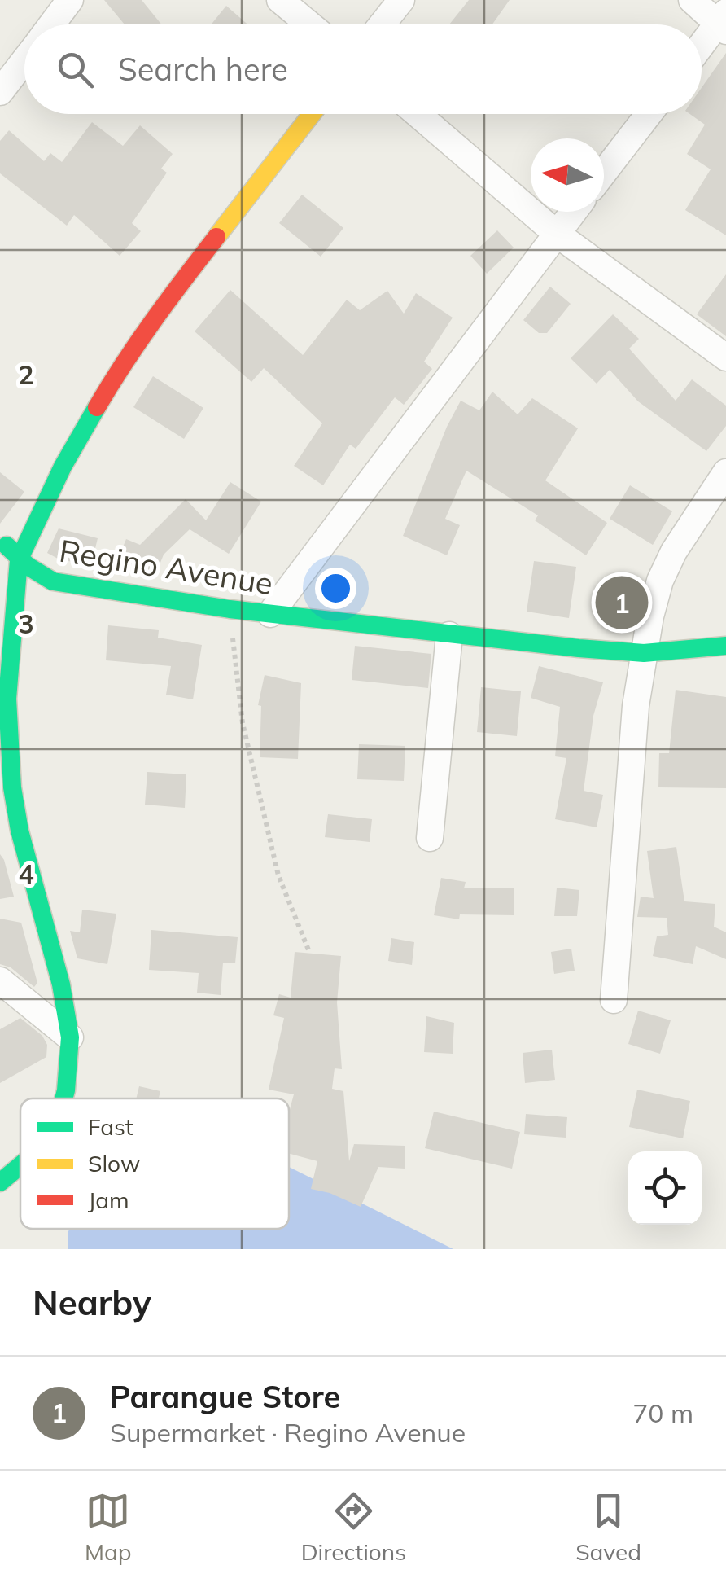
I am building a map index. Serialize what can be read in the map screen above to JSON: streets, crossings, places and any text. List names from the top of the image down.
{
  "streets": {
    "street": ["Regino Avenue"]
  },
  "legend": ["Fast", "Slow", "Jam"],
  "north": "left",
  "page": {
    "search": "Search here",
    "pins": "1",
    "heading": "Nearby",
    "list": [
      {
        "mark": "1",
        "name": "Parangue Store",
        "note": "Supermarket · Regino Avenue",
        "value": "70 m"
      }
    ],
    "nav": ["Map", "Directions", "Saved"]
  },
  "grid": {
    "rows": ["2", "3", "4"]
  }
}
